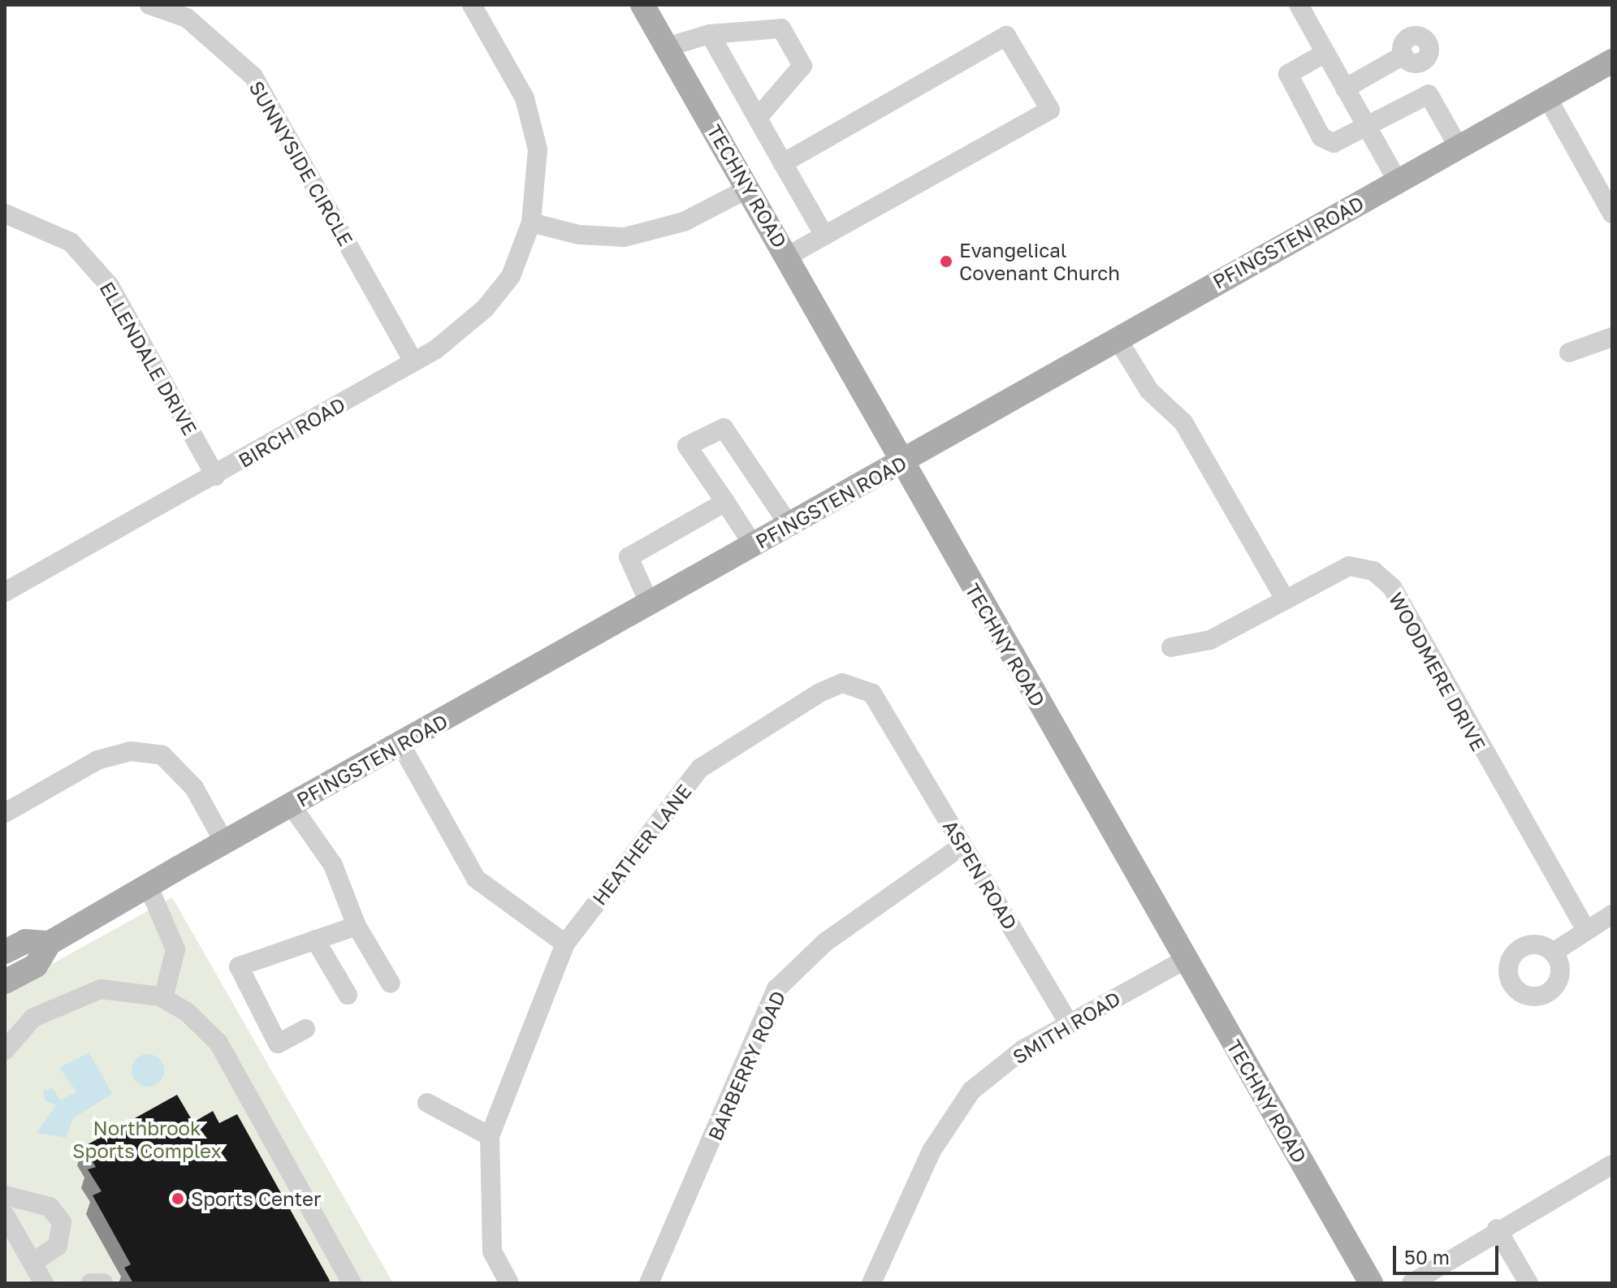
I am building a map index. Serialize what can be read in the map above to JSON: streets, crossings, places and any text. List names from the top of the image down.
{
  "streets": {
    "main road": ["TECHNY ROAD", "PFINGSTEN ROAD"],
    "street": [
      "SUNNYSIDE CIRCLE",
      "ELLENDALE DRIVE",
      "BIRCH ROAD",
      "WOODMERE DRIVE",
      "HEATHER LANE",
      "ASPEN ROAD",
      "SMITH ROAD",
      "BARBERRY ROAD"
    ]
  },
  "crossings": [
    ["SUNNYSIDE CIRCLE", "BIRCH ROAD"],
    ["TECHNY ROAD", "PFINGSTEN ROAD"],
    ["TECHNY ROAD", "SMITH ROAD"],
    ["ELLENDALE DRIVE", "BIRCH ROAD"],
    ["HEATHER LANE", "ASPEN ROAD"],
    ["ASPEN ROAD", "SMITH ROAD"],
    ["ASPEN ROAD", "BARBERRY ROAD"]
  ],
  "parks": ["Northbrook Sports Complex"],
  "places": ["Evangelical Covenant Church", "Sports Center"],
  "scale_bar": "50 m"
}
